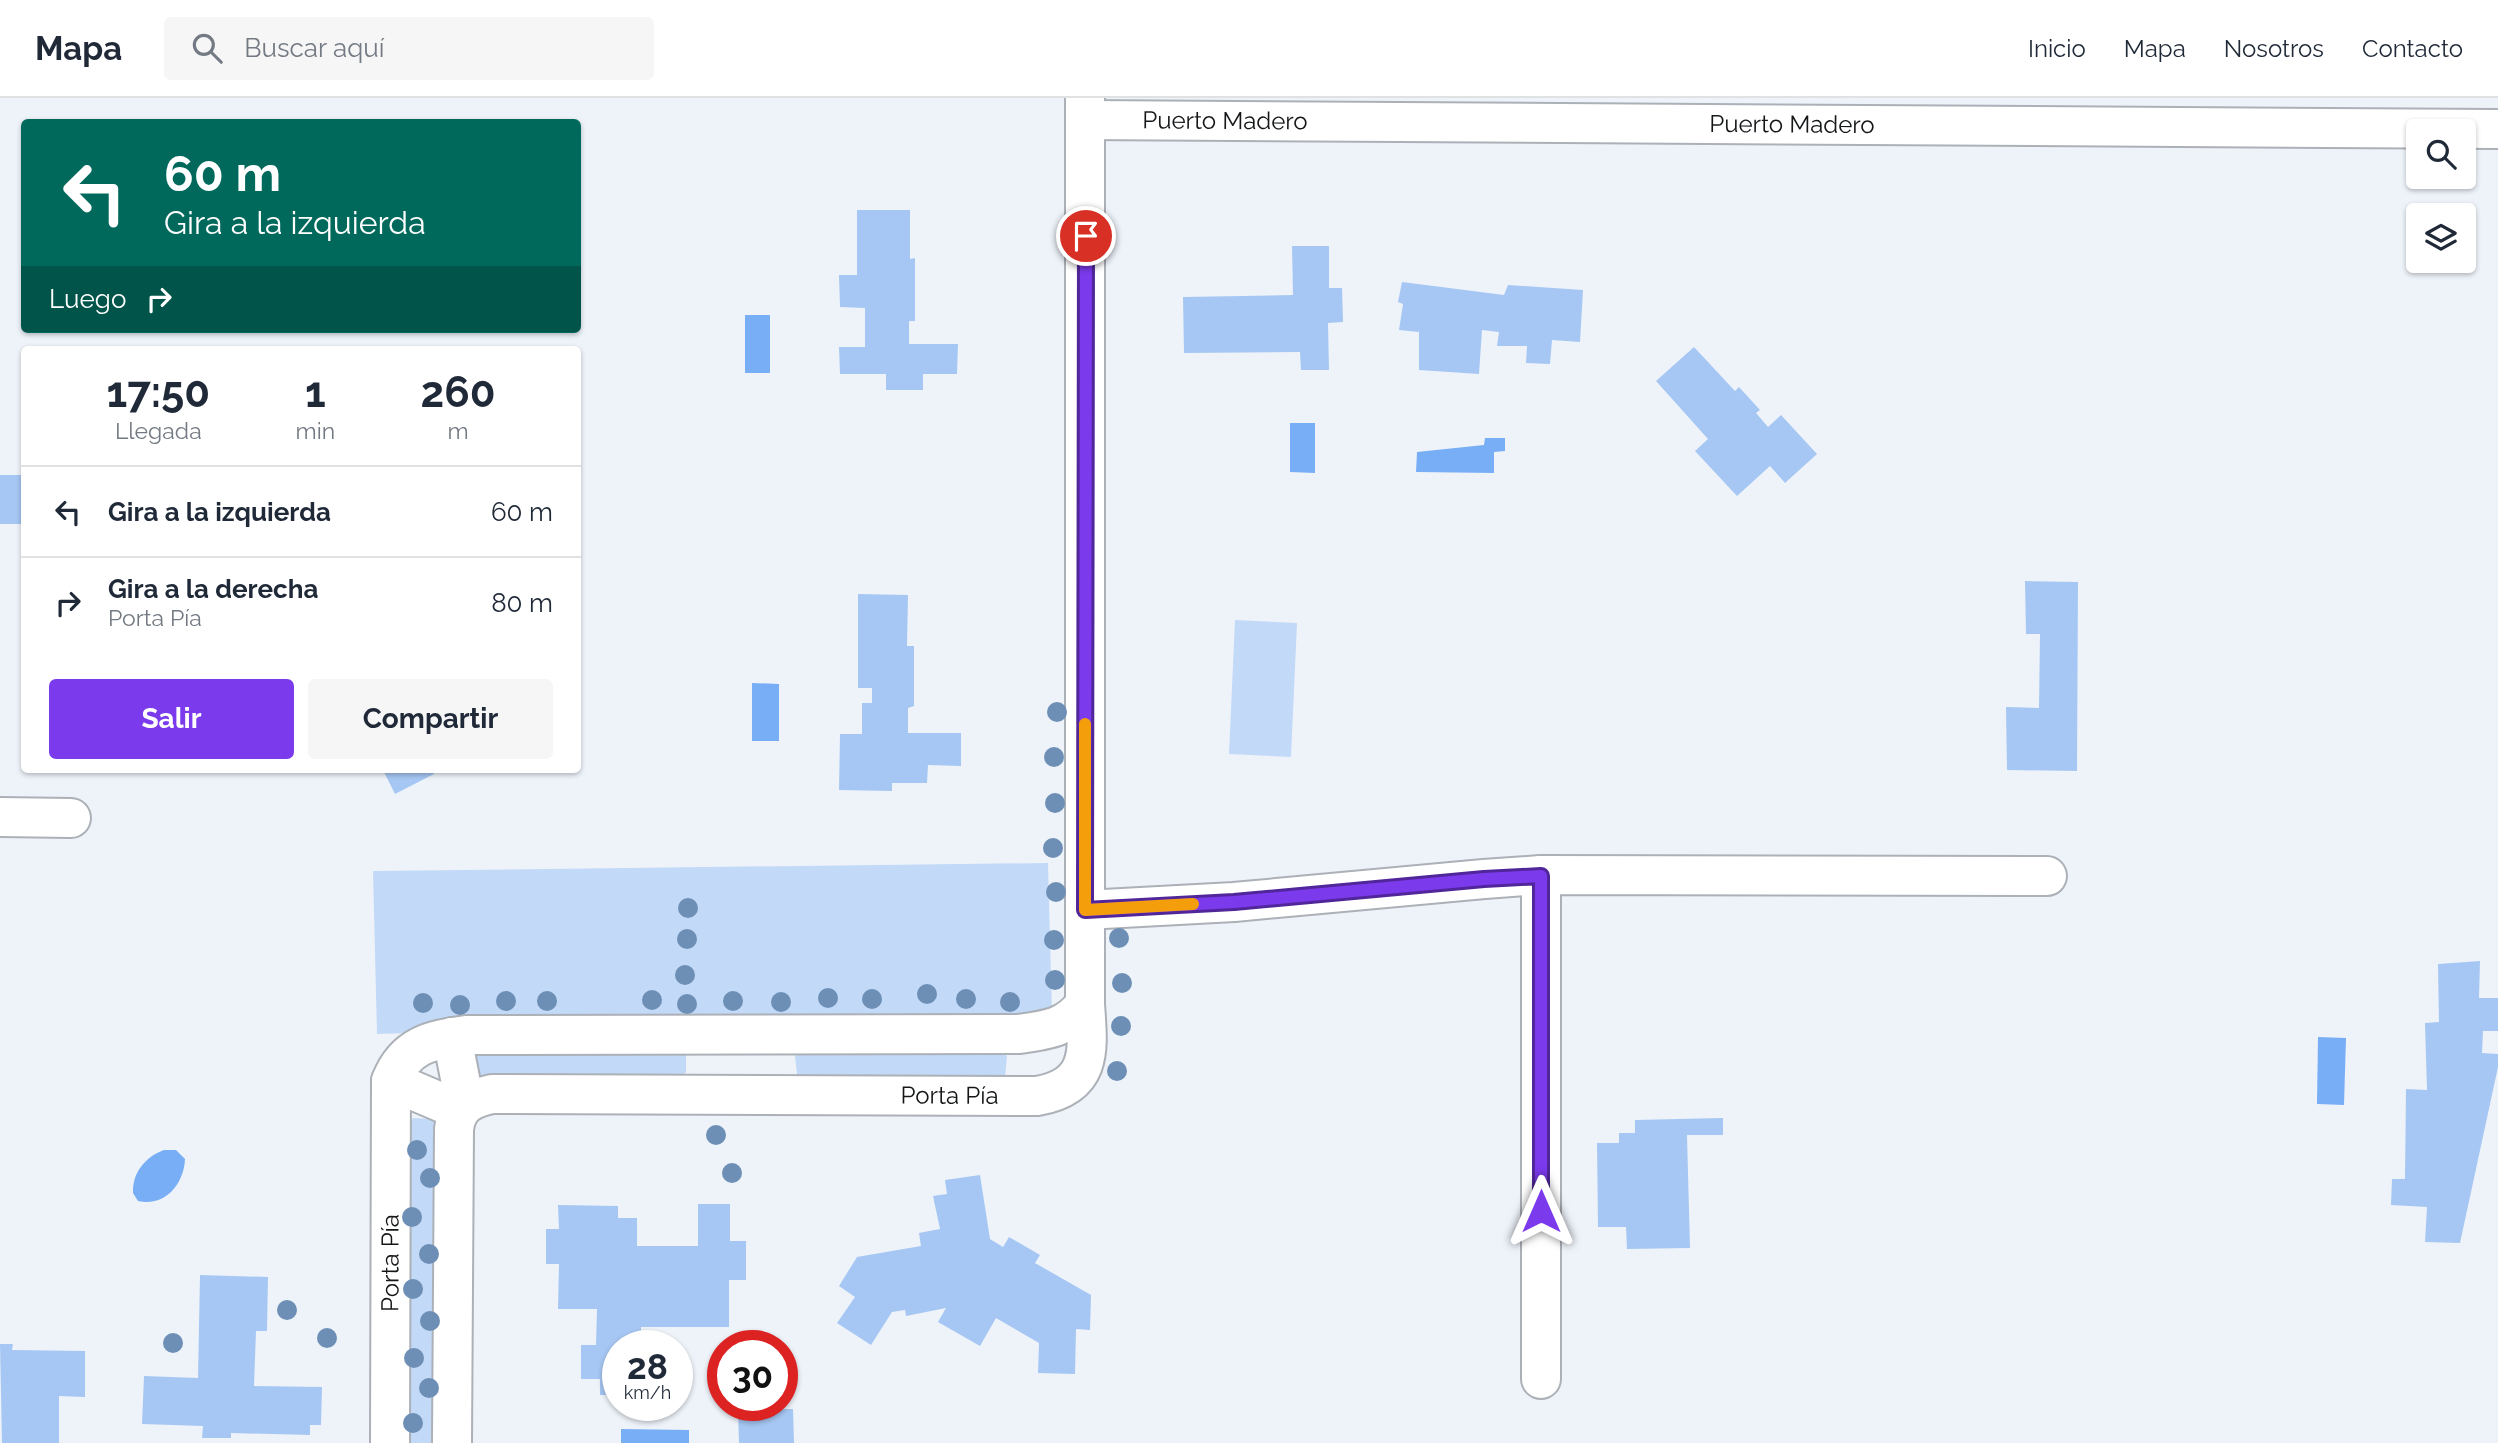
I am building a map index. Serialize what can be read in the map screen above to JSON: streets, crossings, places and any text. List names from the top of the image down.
{
  "streets": {
    "street": ["Puerto Madero", "Porta Pía"]
  },
  "crossings": [
    ["Puerto Madero", "Porta Pía"]
  ],
  "page": {
    "header": "Mapa",
    "search": "Buscar aquí",
    "nav": [
      "Inicio",
      "Mapa",
      "Nosotros",
      "Contacto"
    ],
    "turn": ["60 m", "Gira a la izquierda"],
    "then": "Luego",
    "eta": [
      "17:50",
      "Llegada",
      "1",
      "min",
      "260",
      "m"
    ],
    "list": [
      {
        "name": "Gira a la izquierda",
        "value": "60 m"
      },
      {
        "name": "Gira a la derecha",
        "note": "Porta Pía",
        "value": "80 m"
      }
    ],
    "buttons": ["Salir", "Compartir"],
    "speed": "28 km/h",
    "limit": "30"
  }
}
